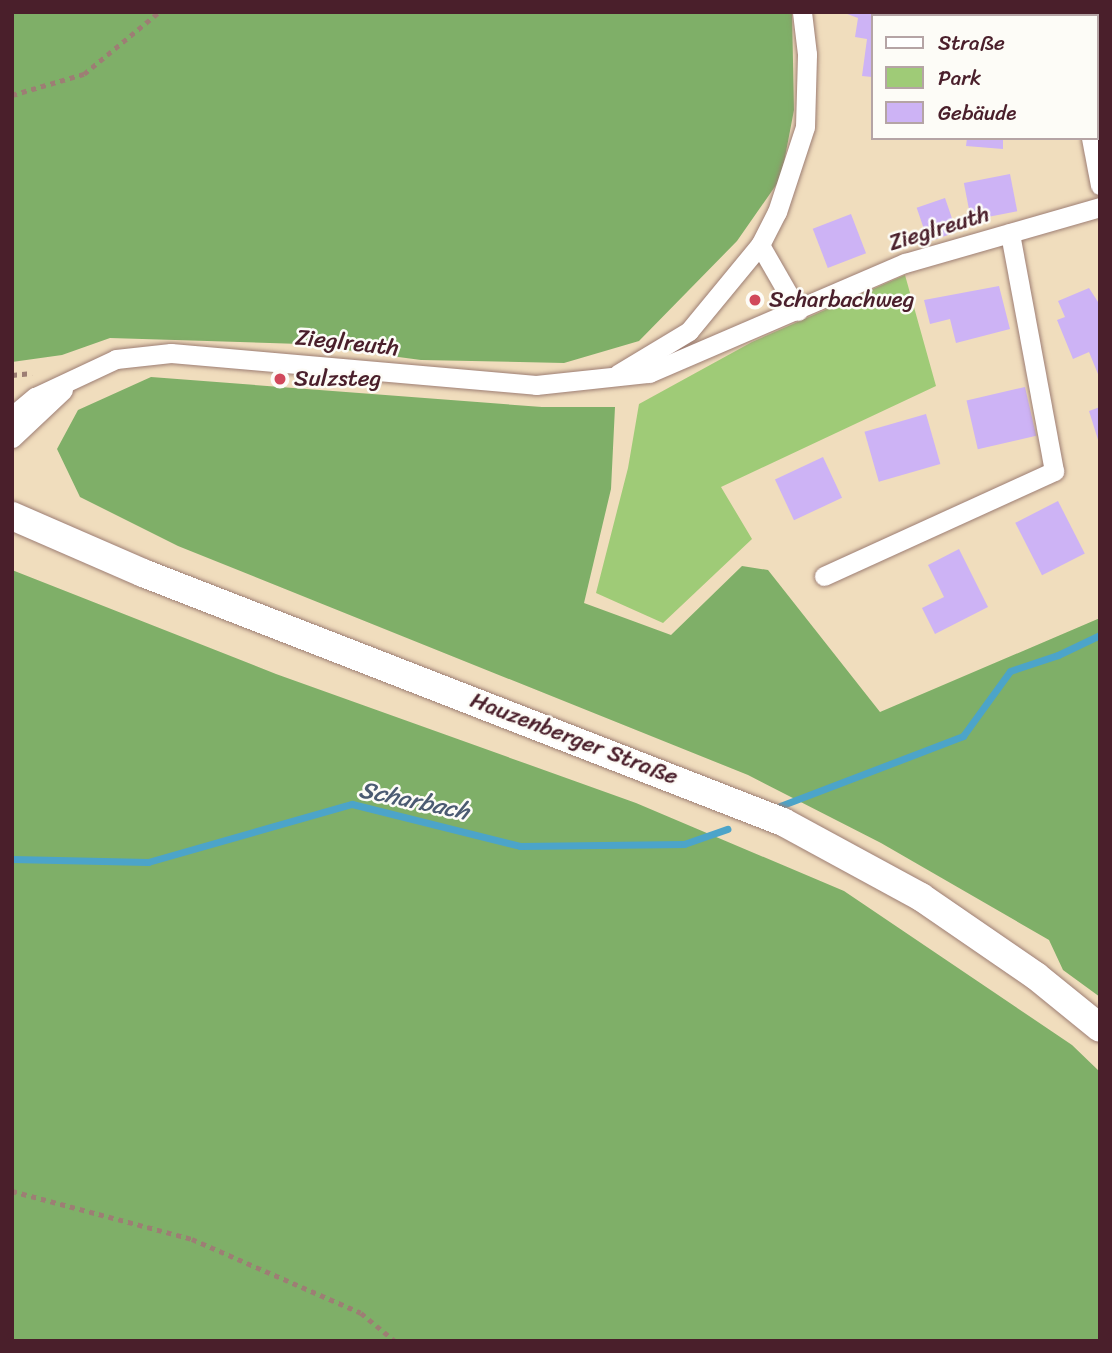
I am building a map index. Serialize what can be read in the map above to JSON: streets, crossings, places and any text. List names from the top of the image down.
{
  "streets": {
    "main road": ["Hauzenberger Straße"],
    "street": ["Zieglreuth"]
  },
  "water": ["Scharbach"],
  "places": ["Scharbachweg", "Sulzsteg"],
  "legend": ["Straße", "Park", "Gebäude"]
}
